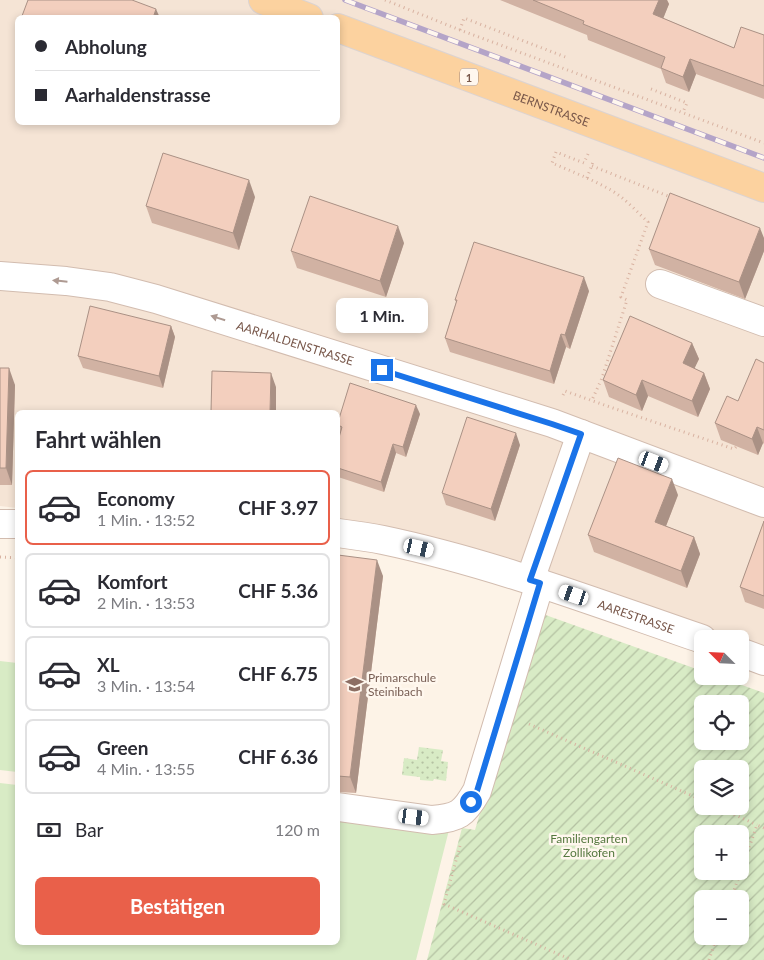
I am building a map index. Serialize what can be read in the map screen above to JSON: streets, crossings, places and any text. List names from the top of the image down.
{
  "streets": {
    "main road": ["1", "BERNSTRASSE"],
    "street": ["AARHALDENSTRASSE", "AARESTRASSE"]
  },
  "one_way": ["AARHALDENSTRASSE"],
  "parks": ["Familiengarten Zollikofen"],
  "places": {
    "school or university": ["Primarschule Steinibach"]
  },
  "north": "top left",
  "page": {
    "banner": ["Abholung", "Aarhaldenstrasse"],
    "bubble": "1 Min.",
    "heading": "Fahrt wählen",
    "list": [
      {
        "name": "Economy",
        "note": "1 Min. · 13:52",
        "value": "CHF 3.97"
      },
      {
        "name": "Komfort",
        "note": "2 Min. · 13:53",
        "value": "CHF 5.36"
      },
      {
        "name": "XL",
        "note": "3 Min. · 13:54",
        "value": "CHF 6.75"
      },
      {
        "name": "Green",
        "note": "4 Min. · 13:55",
        "value": "CHF 6.36"
      }
    ],
    "map_buttons": ["+", "−"],
    "pay": ["Bar", "120 m"],
    "buttons": "Bestätigen"
  }
}
